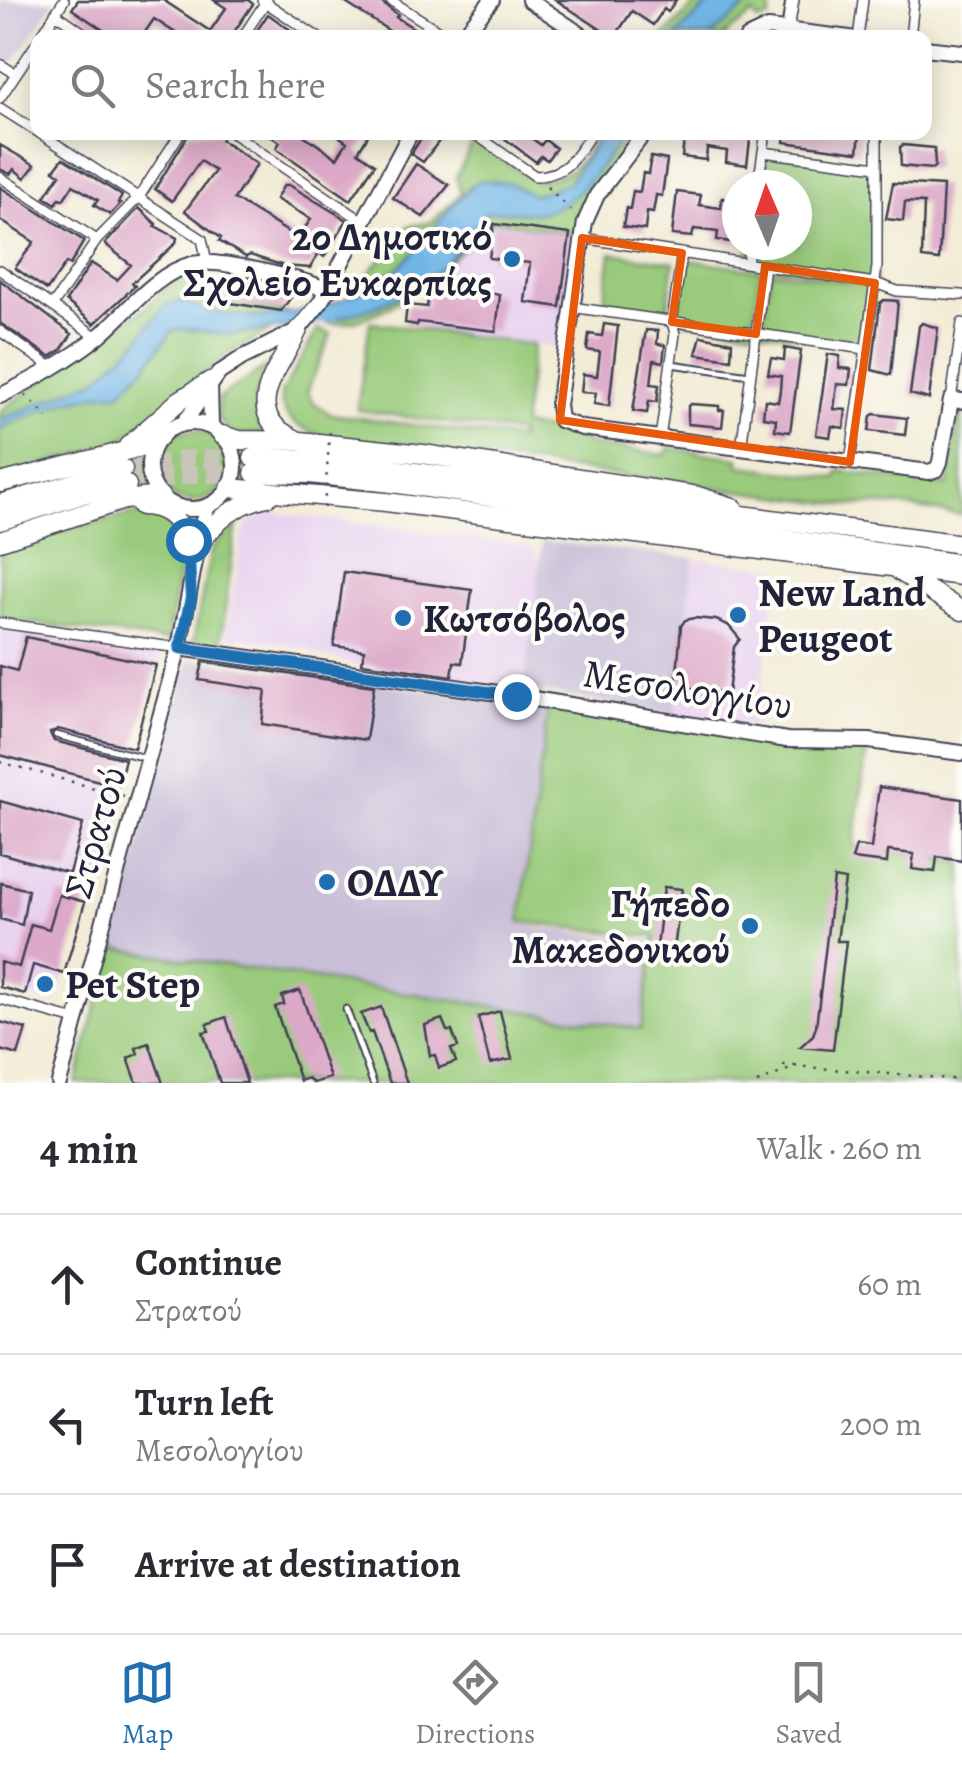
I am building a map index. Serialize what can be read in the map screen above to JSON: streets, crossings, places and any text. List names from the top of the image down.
{
  "streets": {
    "street": ["Μεσολογγίου", "Στρατού"]
  },
  "crossings": [
    ["Μεσολογγίου", "Στρατού"]
  ],
  "places": [
    "2ο Δημοτικό Σχολείο Ευκαρπίας",
    "New Land Peugeot",
    "Κωτσόβολος",
    "ΟΔΔΥ",
    "Γήπεδο Μακεδονικού",
    "Pet Step"
  ],
  "north": "top",
  "page": {
    "search": "Search here",
    "heading": ["4 min", "Walk · 260 m"],
    "list": [
      ["Continue", "Στρατού", "60 m"],
      ["Turn left", "Μεσολογγίου", "200 m"],
      "Arrive at destination"
    ],
    "nav": ["Map", "Directions", "Saved"]
  }
}
